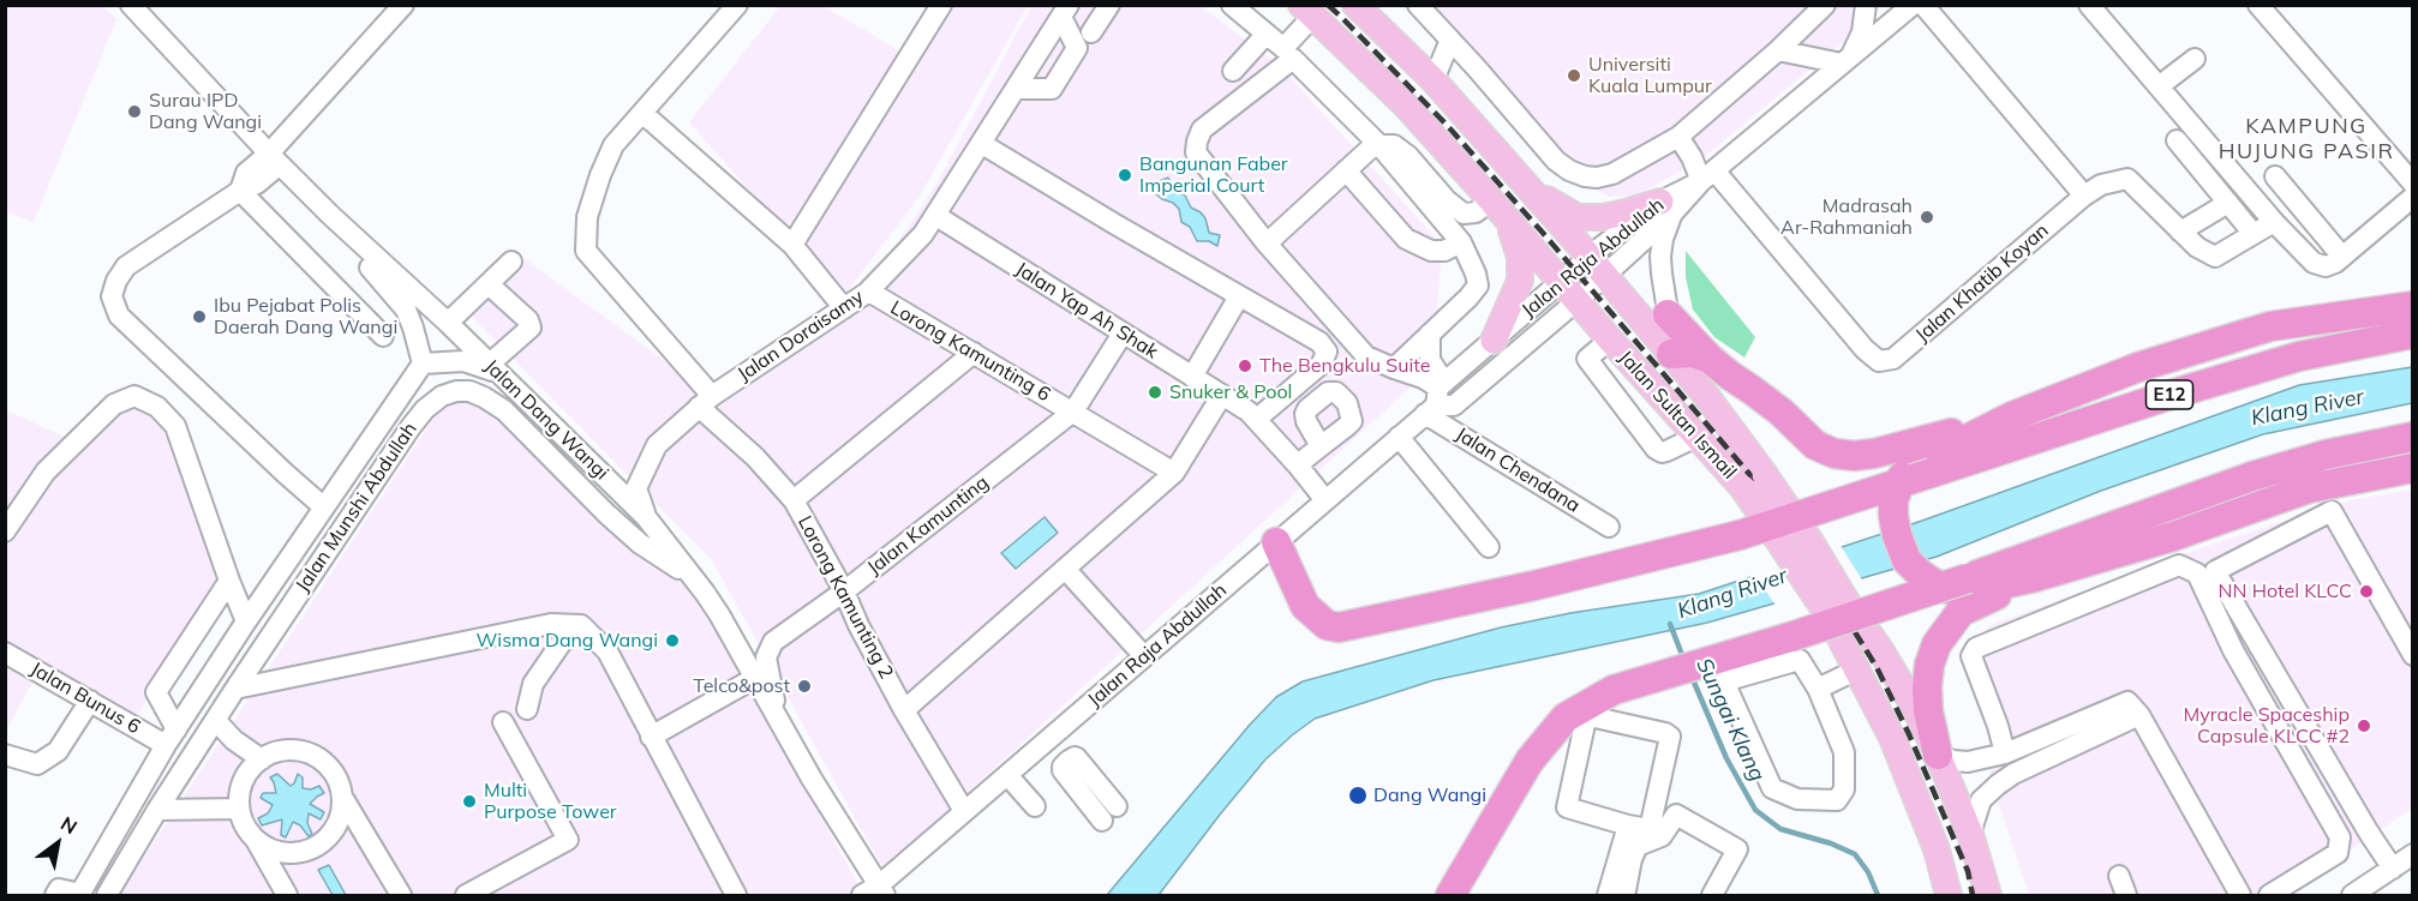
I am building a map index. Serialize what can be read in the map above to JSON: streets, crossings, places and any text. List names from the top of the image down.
{
  "streets": {
    "highway": ["E12"],
    "main road": ["Jalan Sultan Ismail"],
    "street": [
      "Jalan Raja Abdullah",
      "Jalan Khatib Koyan",
      "Jalan Yap Ah Shak",
      "Jalan Doraisamy",
      "Lorong Kamunting 6",
      "Jalan Dang Wangi",
      "Jalan Chendana",
      "Jalan Munshi Abdullah",
      "Jalan Kamunting",
      "Lorong Kamunting 2",
      "Jalan Bunus 6"
    ]
  },
  "crossings": [
    ["Jalan Raja Abdullah", "Jalan Khatib Koyan"],
    ["Jalan Raja Abdullah", "Jalan Yap Ah Shak"],
    ["Jalan Raja Abdullah", "E12"],
    ["Jalan Raja Abdullah", "Jalan Sultan Ismail"],
    ["Jalan Raja Abdullah", "Jalan Dang Wangi"],
    ["Jalan Raja Abdullah", "Jalan Chendana"],
    ["Jalan Raja Abdullah", "Lorong Kamunting 2"],
    ["Jalan Yap Ah Shak", "Jalan Doraisamy"],
    ["Jalan Yap Ah Shak", "Jalan Kamunting"],
    ["Jalan Doraisamy", "Lorong Kamunting 6"],
    ["Jalan Doraisamy", "Jalan Dang Wangi"],
    ["Jalan Doraisamy", "Lorong Kamunting 2"],
    ["Lorong Kamunting 6", "Jalan Kamunting"],
    ["Jalan Sultan Ismail", "Jalan Chendana"],
    ["Jalan Dang Wangi", "Jalan Munshi Abdullah"],
    ["Jalan Dang Wangi", "Jalan Kamunting"],
    ["Jalan Munshi Abdullah", "Jalan Bunus 6"],
    ["Jalan Kamunting", "Lorong Kamunting 2"]
  ],
  "districts": ["KAMPUNG HUJUNG PASIR"],
  "water": ["Klang River", "Sungai Klang"],
  "places": [
    "Universiti Kuala Lumpur",
    "Surau IPD Dang Wangi",
    "Bangunan Faber Imperial Court",
    "Madrasah Ar-Rahmaniah",
    "Ibu Pejabat Polis Daerah Dang Wangi",
    "The Bengkulu Suite",
    "Snuker & Pool",
    "NN Hotel KLCC",
    "Wisma Dang Wangi",
    "Telco&post",
    "Myracle Spaceship Capsule KLCC #2",
    "Dang Wangi",
    "Multi Purpose Tower"
  ],
  "north": "top right"
}
